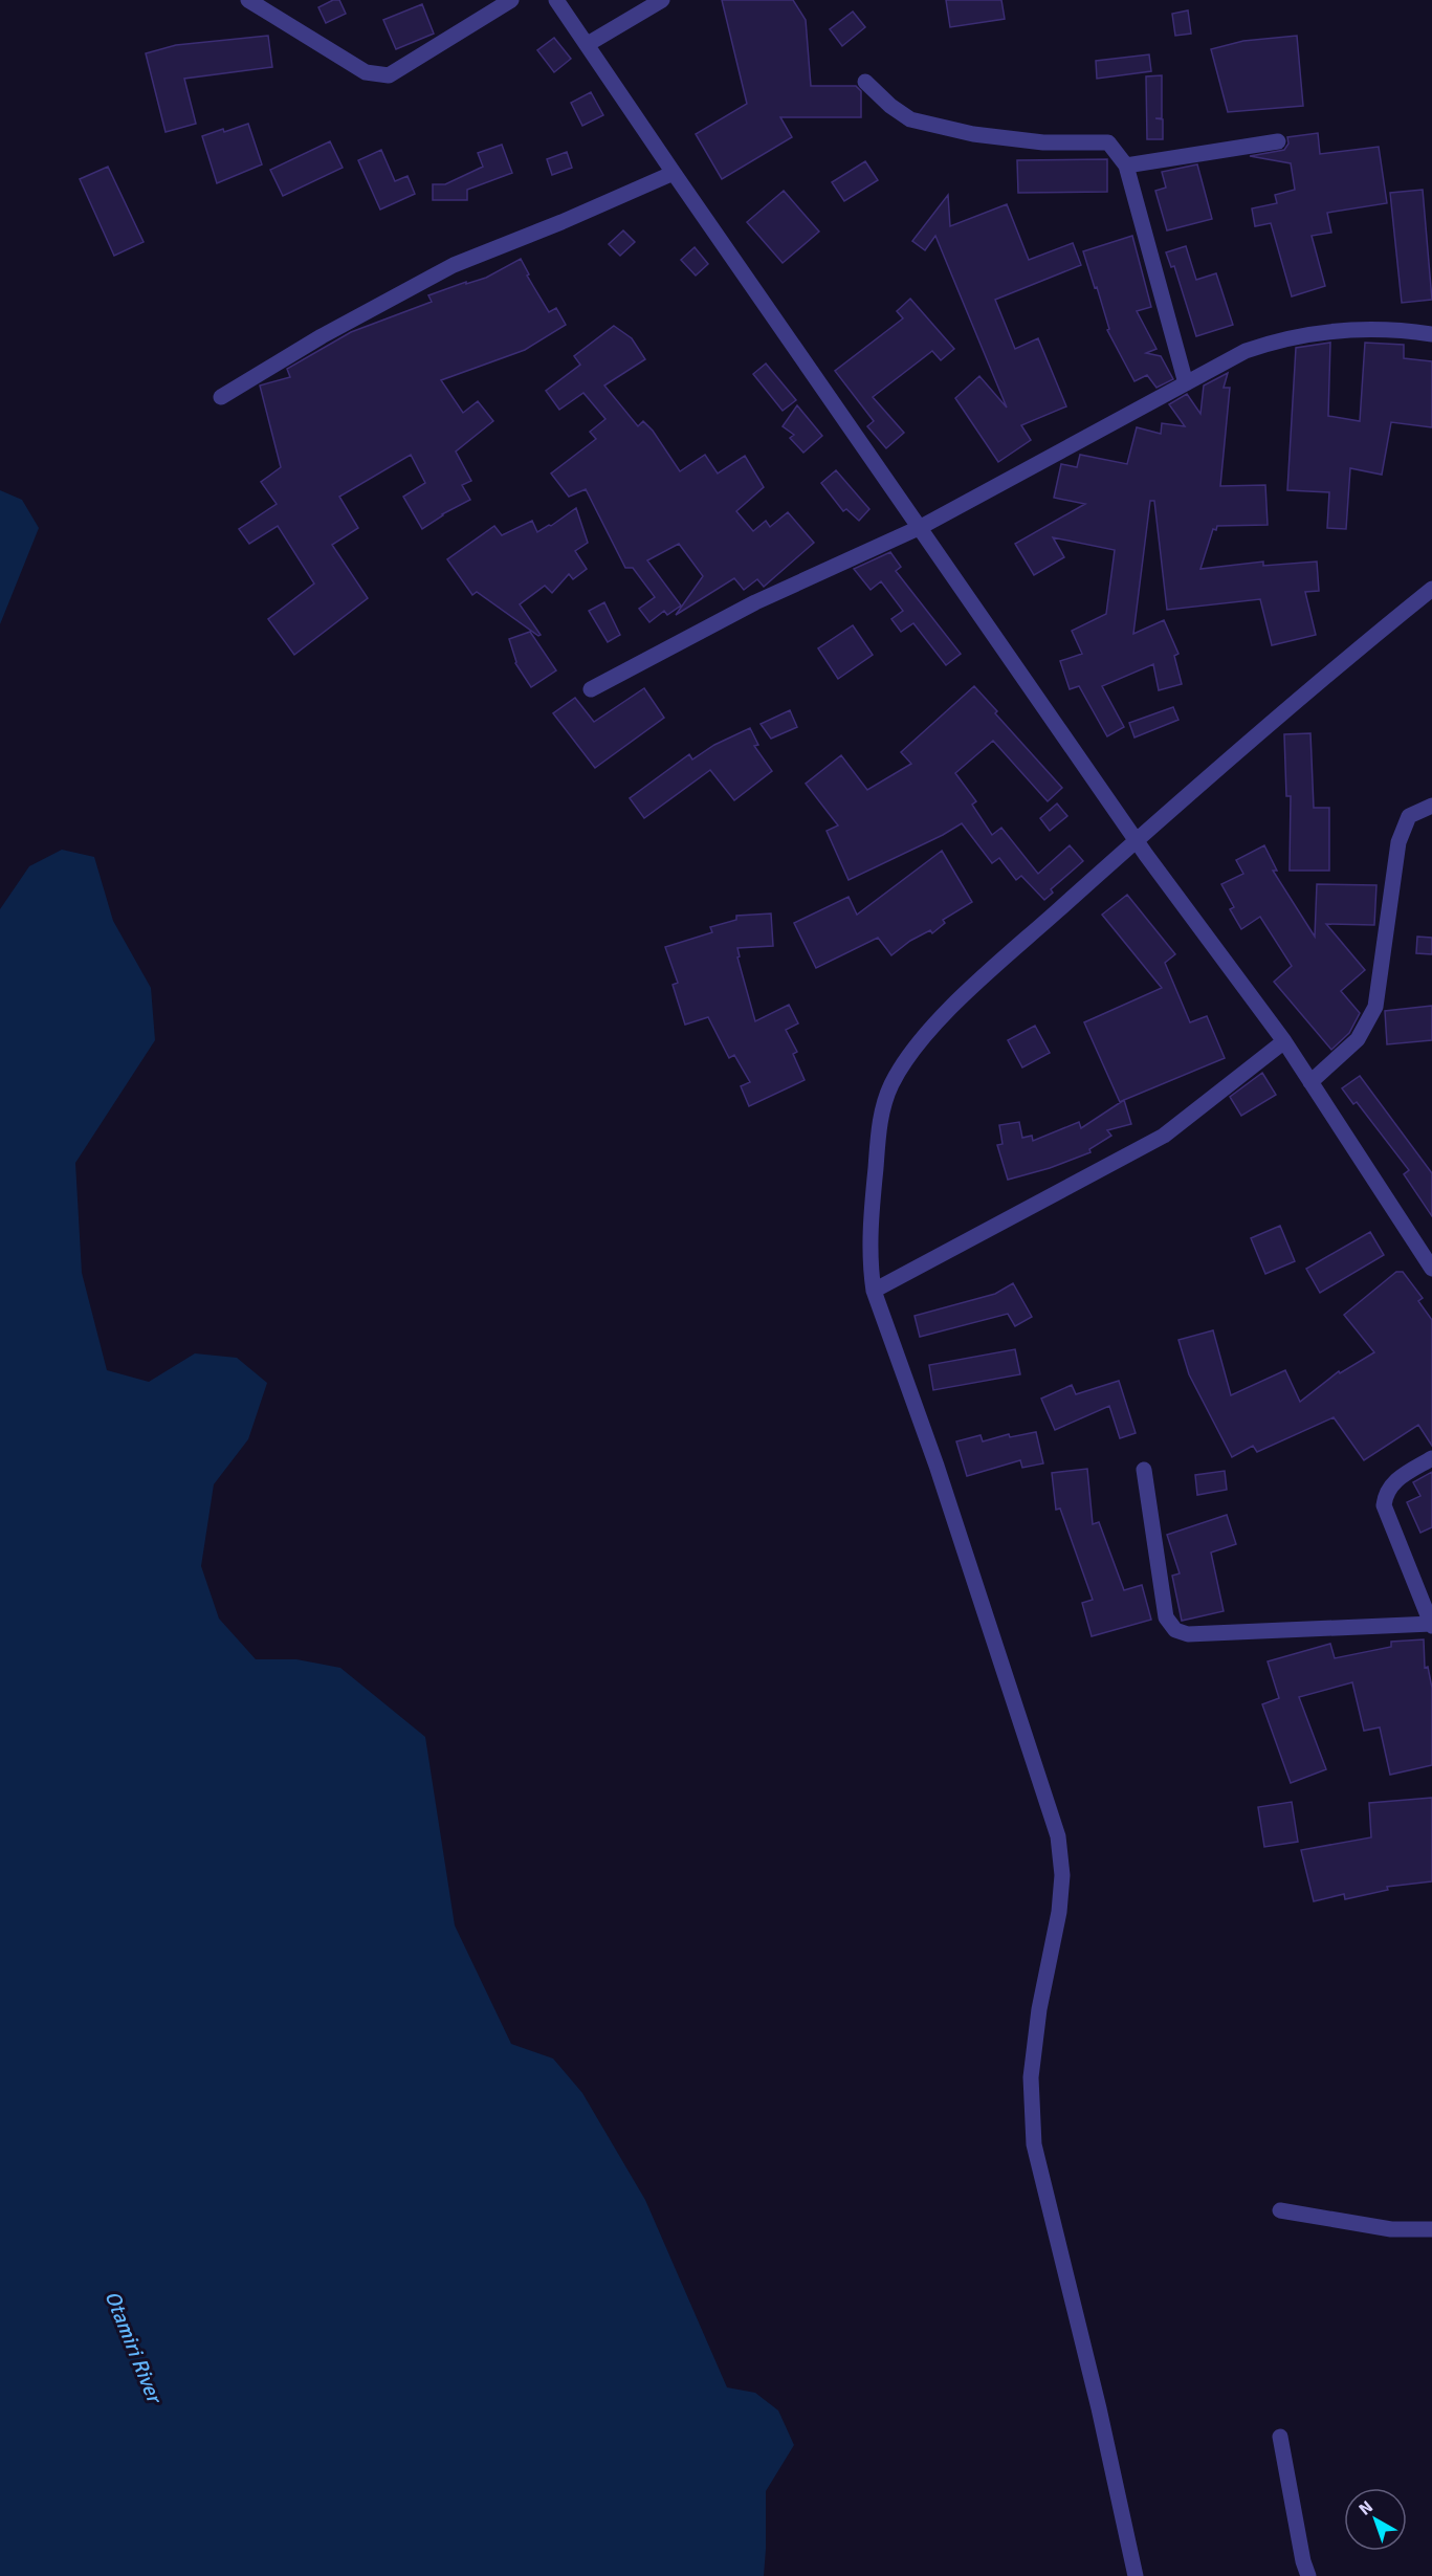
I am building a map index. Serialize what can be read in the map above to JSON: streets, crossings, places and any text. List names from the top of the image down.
{
  "water": ["Otamiri River"],
  "north": "top left"
}
